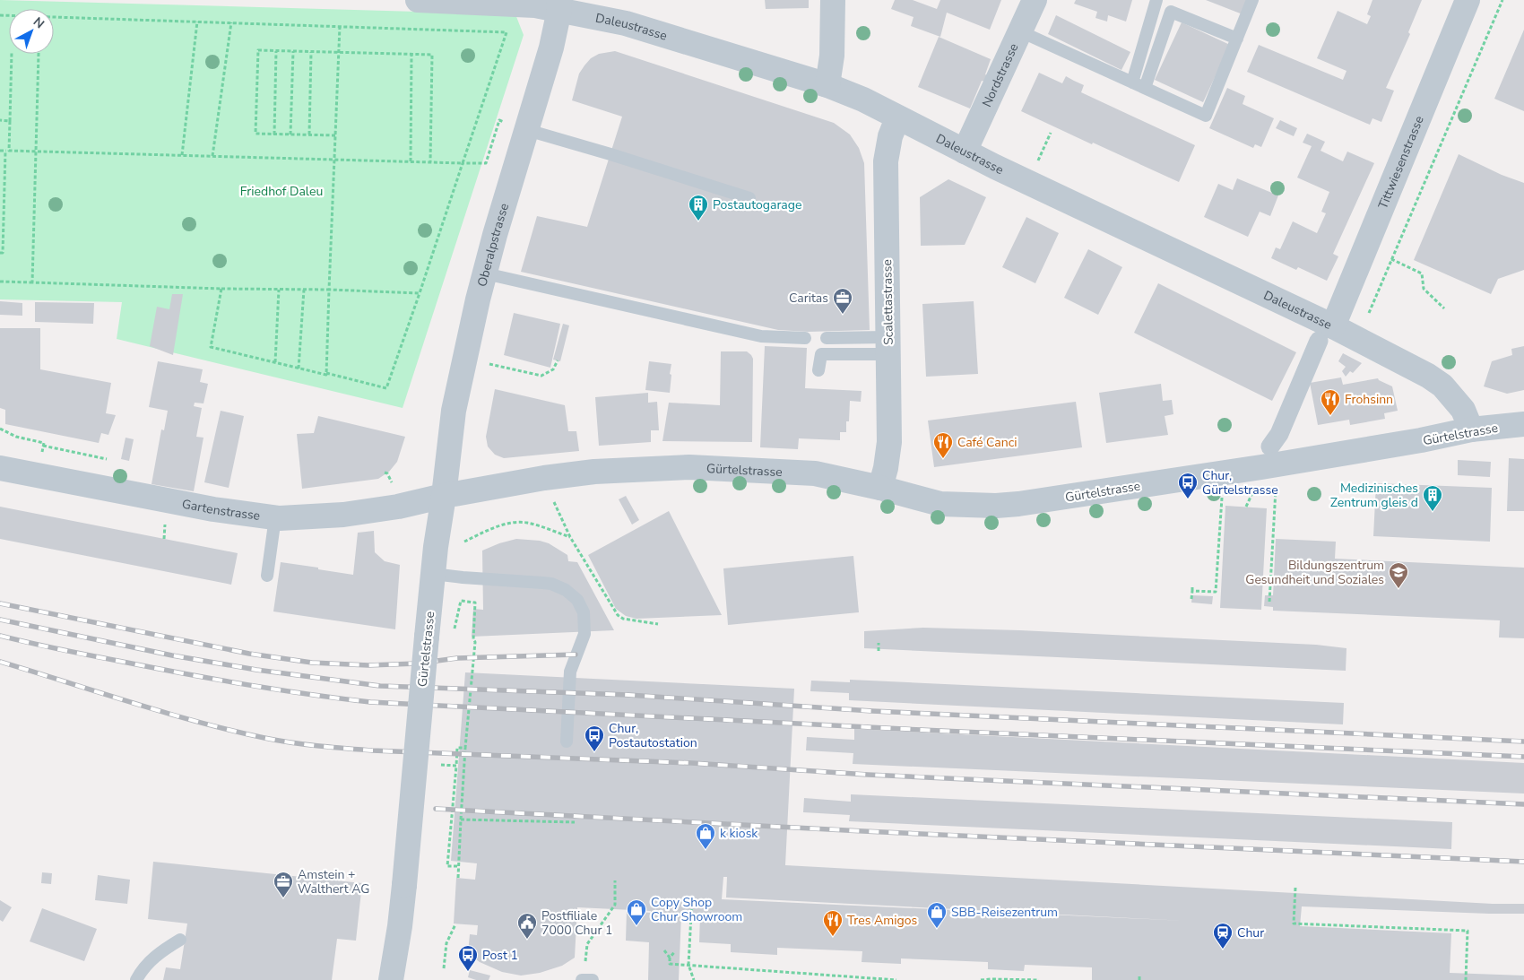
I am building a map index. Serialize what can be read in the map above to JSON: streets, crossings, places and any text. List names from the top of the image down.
{
  "streets": {
    "street": [
      "Daleustrasse",
      "Nordstrasse",
      "Tittwiesenstrasse",
      "Oberalpstrasse",
      "Scalettastrasse",
      "Gürtelstrasse",
      "Gartenstrasse"
    ]
  },
  "crossings": [
    ["Daleustrasse", "Nordstrasse"],
    ["Daleustrasse", "Tittwiesenstrasse"],
    ["Daleustrasse", "Oberalpstrasse"],
    ["Daleustrasse", "Scalettastrasse"],
    ["Daleustrasse", "Gürtelstrasse"],
    ["Oberalpstrasse", "Gürtelstrasse"],
    ["Oberalpstrasse", "Gartenstrasse"],
    ["Scalettastrasse", "Gürtelstrasse"],
    ["Gürtelstrasse", "Gartenstrasse"]
  ],
  "parks": ["Friedhof Daleu"],
  "places": {
    "building": ["Postautogarage", "Medizinisches Zentrum gleis d"],
    "office": ["Caritas", "Amstein + Walthert AG"],
    "restaurant": ["Frohsinn", "Café Canci", "Tres Amigos"],
    "bus stop": ["Chur, Gürtelstrasse", "Chur, Postautostation", "Post 1"],
    "school or university": ["Bildungszentrum Gesundheit und Soziales"],
    "shop": ["k kiosk", "Copy Shop Chur Showroom", "SBB-Reisezentrum"],
    "public building": ["Postfiliale 7000 Chur 1"],
    "station": ["Chur"]
  },
  "north": "top right"
}
